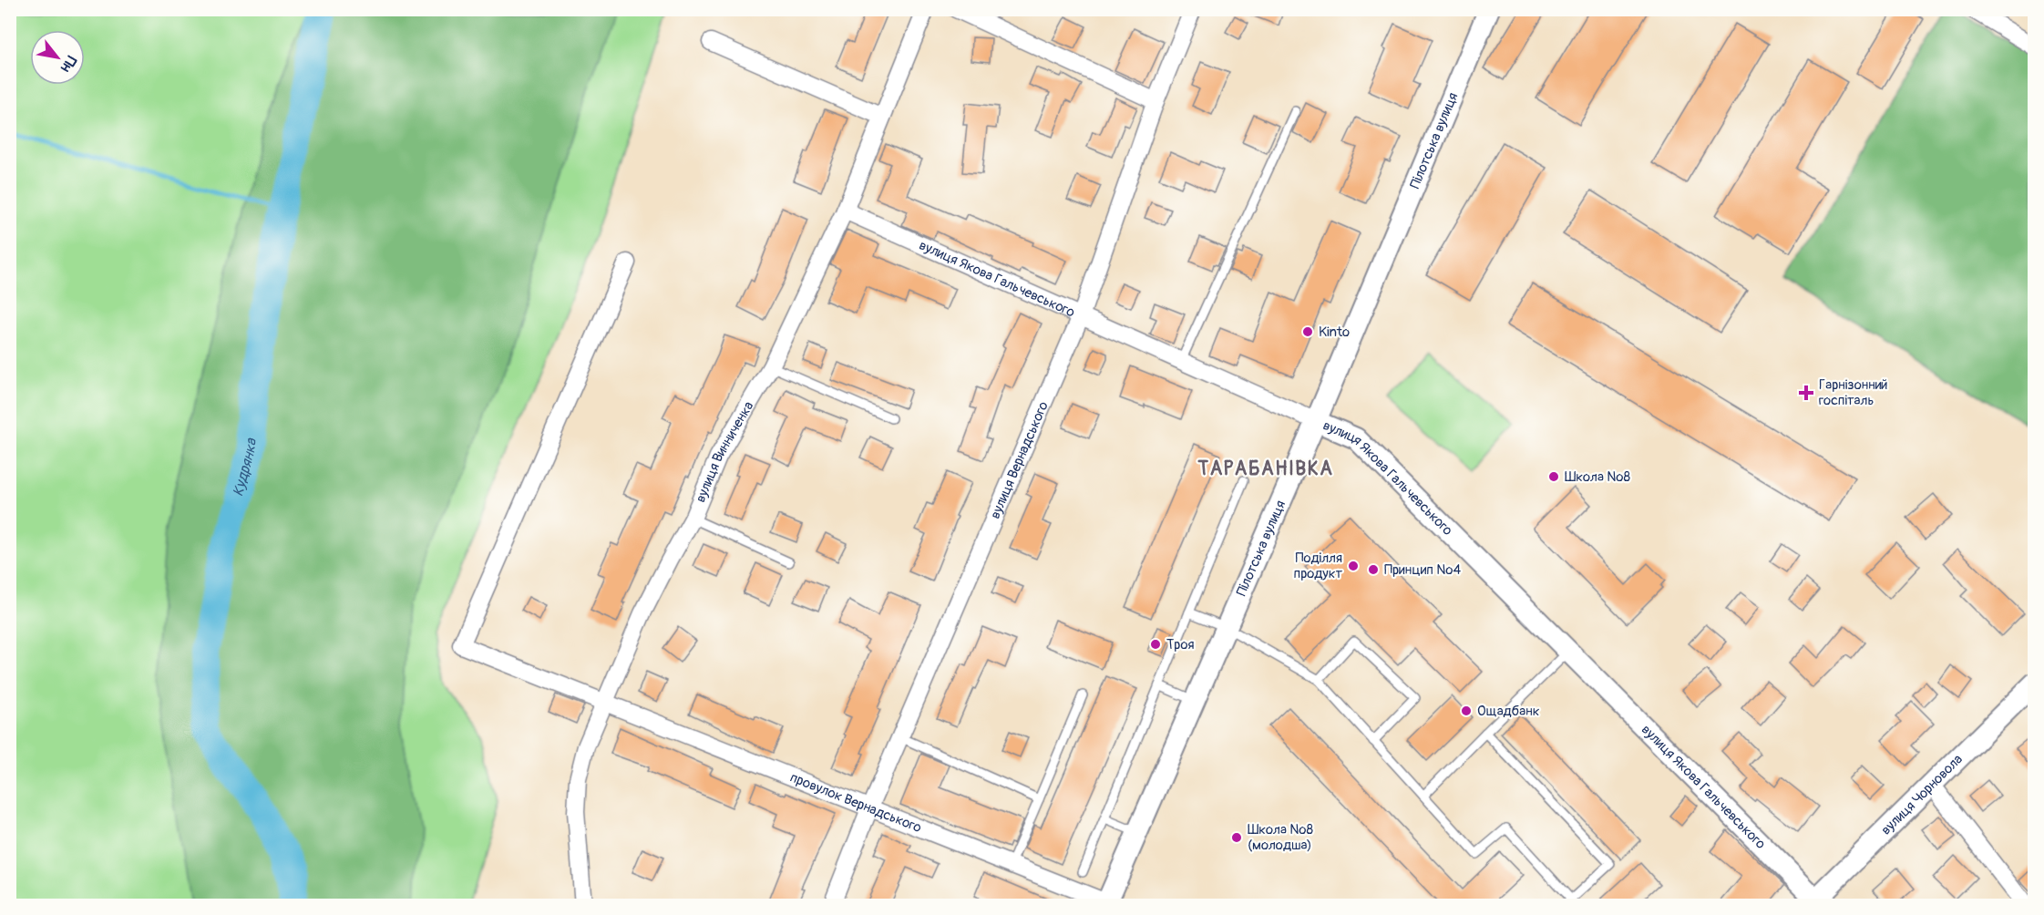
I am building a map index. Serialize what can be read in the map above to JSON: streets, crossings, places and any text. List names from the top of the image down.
{
  "streets": {
    "street": [
      "Пілотська вулиця",
      "вулиця Якова Гальчевського",
      "вулиця Винниченка",
      "вулиця Вернадського",
      "вулиця Чорновола",
      "провулок Вернадського"
    ]
  },
  "crossings": [
    ["Пілотська вулиця", "вулиця Якова Гальчевського"],
    ["Пілотська вулиця", "провулок Вернадського"],
    ["вулиця Якова Гальчевського", "вулиця Винниченка"],
    ["вулиця Якова Гальчевського", "вулиця Вернадського"],
    ["вулиця Якова Гальчевського", "вулиця Чорновола"],
    ["вулиця Винниченка", "провулок Вернадського"],
    ["вулиця Вернадського", "провулок Вернадського"]
  ],
  "districts": ["ТАРАБАНІВКА"],
  "water": ["Кудрянка"],
  "places": {
    "other": [
      "Kinto",
      "Школа №8",
      "Поділля продукт",
      "Принцип №4",
      "Троя",
      "Ощадбанк",
      "Школа №8 (молодша)"
    ],
    "health": ["Гарнізонний госпіталь"]
  },
  "north": "bottom right"
}
